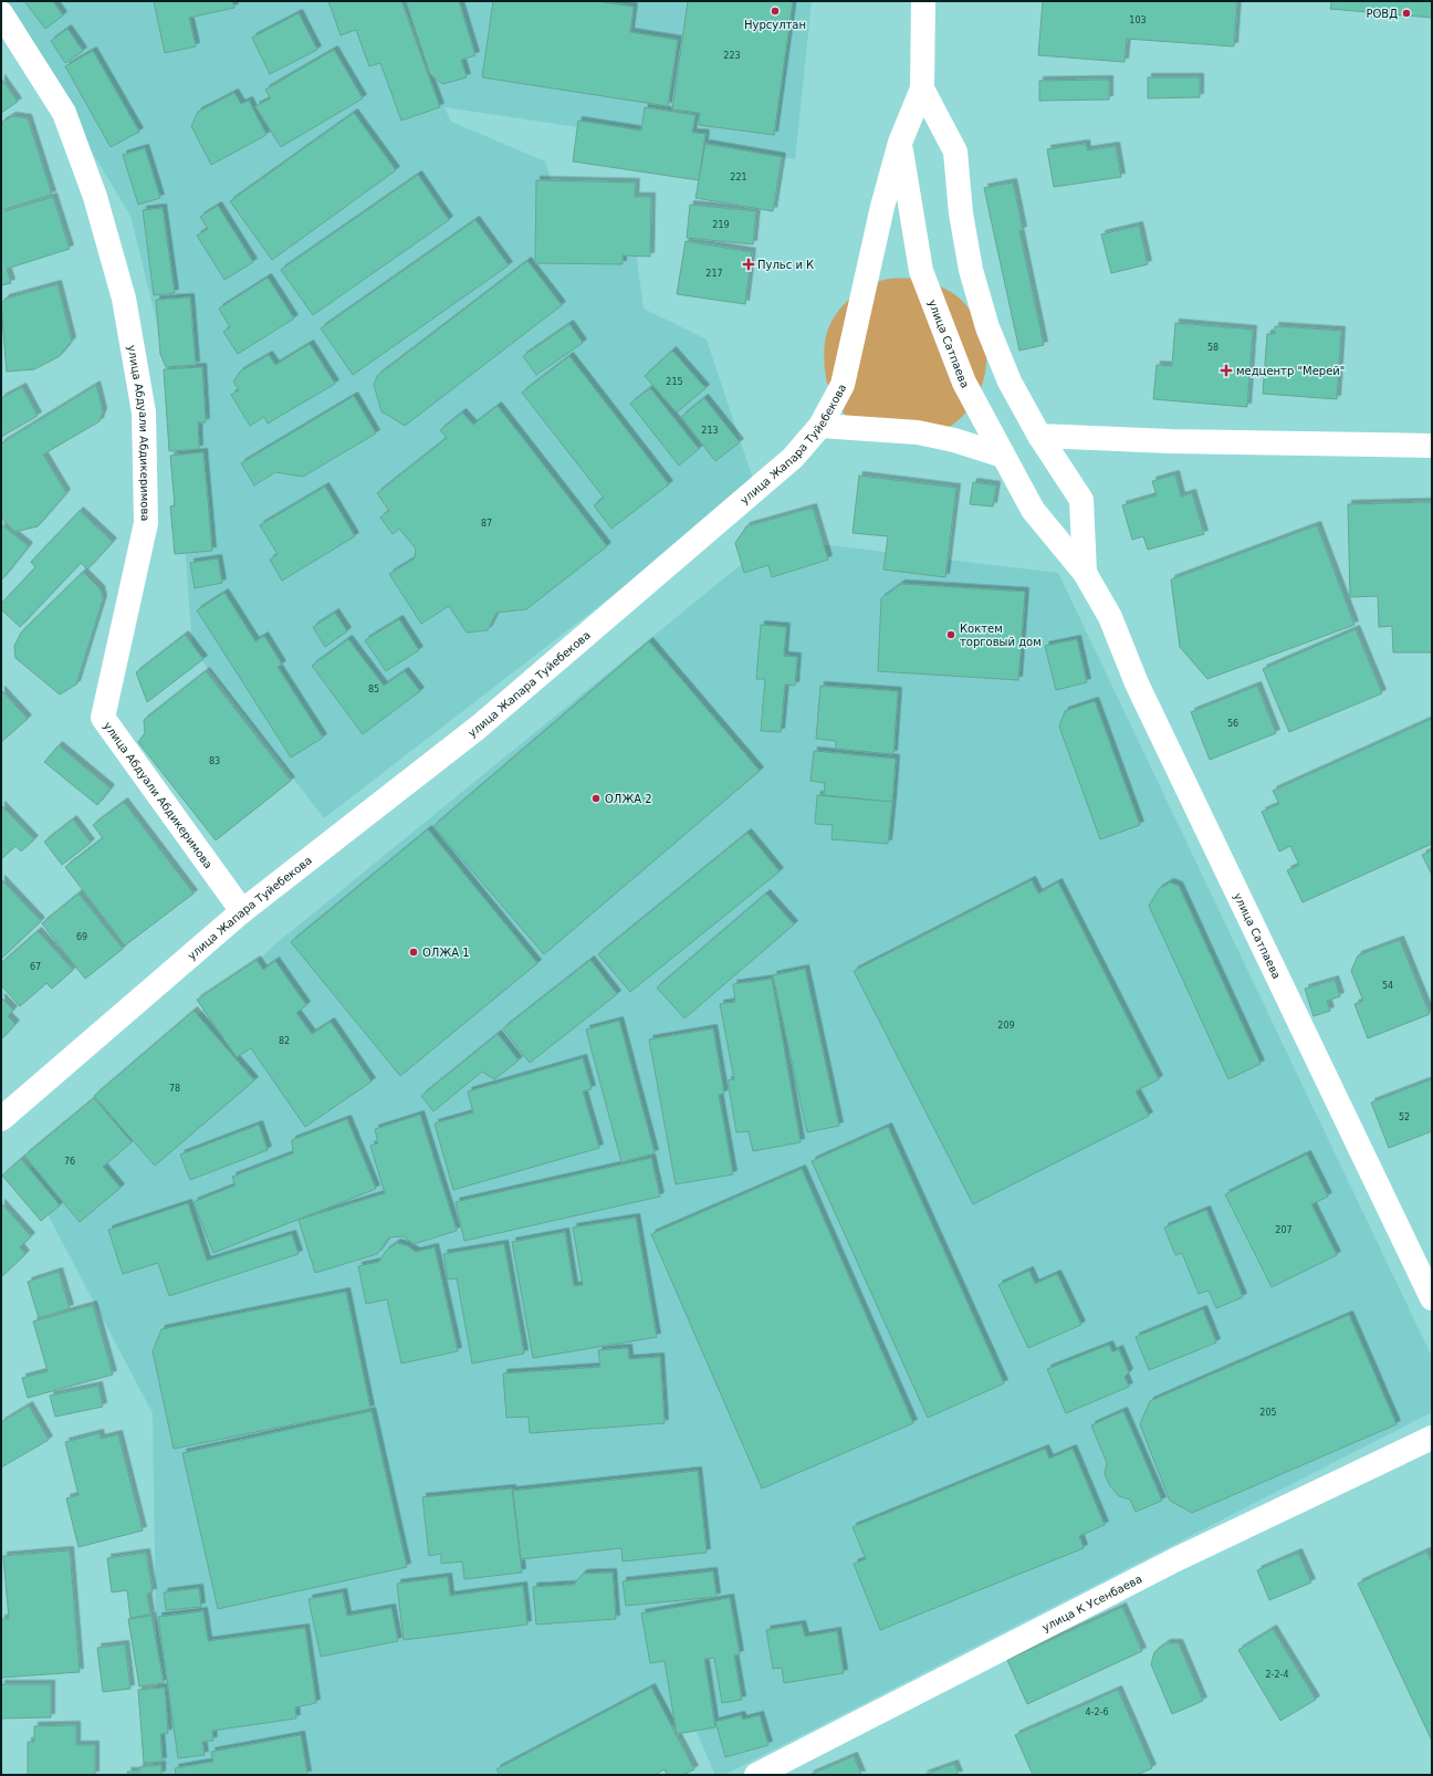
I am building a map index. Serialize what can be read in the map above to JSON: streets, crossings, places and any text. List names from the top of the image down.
{
  "streets": {
    "street": [
      "улица Сатпаева",
      "улица Абдуали Абдикеримова",
      "улица Жапара Туйебекова",
      "улица К Усенбаева"
    ]
  },
  "crossings": [
    ["улица Сатпаева", "улица Жапара Туйебекова"],
    ["улица Абдуали Абдикеримова", "улица Жапара Туйебекова"]
  ],
  "places": {
    "other": [
      "Нурсултан",
      "РОВД",
      "Коктем торговый дом",
      "ОЛЖА 2",
      "ОЛЖА 1"
    ],
    "health": ["Пульс и К", "медцентр \"Мерей\""]
  },
  "house_numbers": [
    "103",
    "223",
    "221",
    "219",
    "217",
    "58",
    "215",
    "213",
    "87",
    "85",
    "56",
    "83",
    "69",
    "67",
    "54",
    "209",
    "82",
    "78",
    "52",
    "76",
    "207",
    "205",
    "2-2-4",
    "4-2-6"
  ]
}
